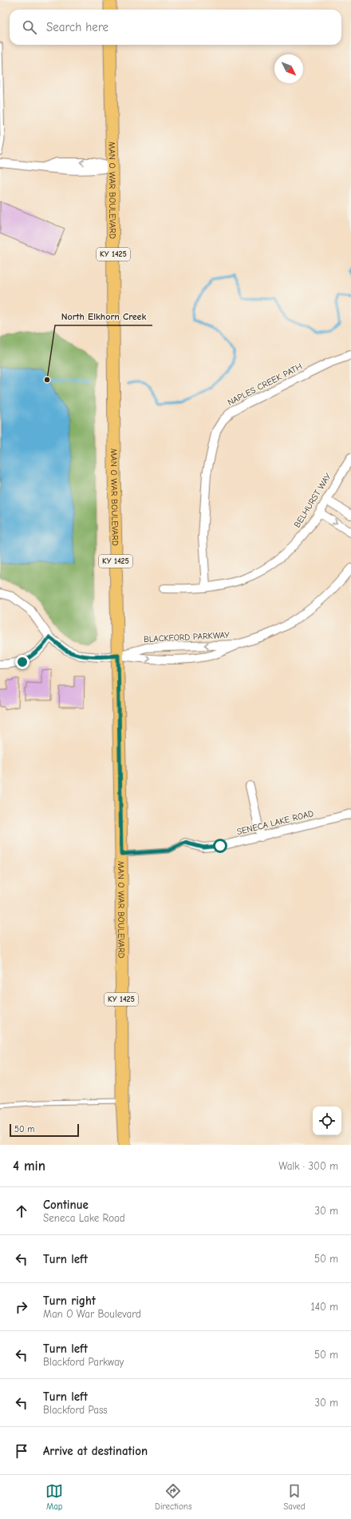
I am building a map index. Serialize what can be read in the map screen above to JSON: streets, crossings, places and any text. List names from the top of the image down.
{
  "streets": {
    "main road": ["MAN O WAR BOULEVARD", "KY 1425"],
    "street": [
      "NAPLES CREEK PATH",
      "BELHURST WAY",
      "BLACKFORD PARKWAY",
      "SENECA LAKE ROAD"
    ]
  },
  "crossings": [
    ["MAN O WAR BOULEVARD", "BLACKFORD PARKWAY"],
    ["NAPLES CREEK PATH", "BELHURST WAY"]
  ],
  "places": ["North Elkhorn Creek"],
  "scale_bar": "50 m",
  "north": "bottom right",
  "page": {
    "search": "Search here",
    "scale": "50 m",
    "heading": ["4 min", "Walk · 300 m"],
    "list": [
      ["Continue", "Seneca Lake Road", "30 m"],
      ["Turn left", "50 m"],
      ["Turn right", "Man O War Boulevard", "140 m"],
      ["Turn left", "Blackford Parkway", "50 m"],
      ["Turn left", "Blackford Pass", "30 m"],
      "Arrive at destination"
    ],
    "nav": ["Map", "Directions", "Saved"]
  }
}
